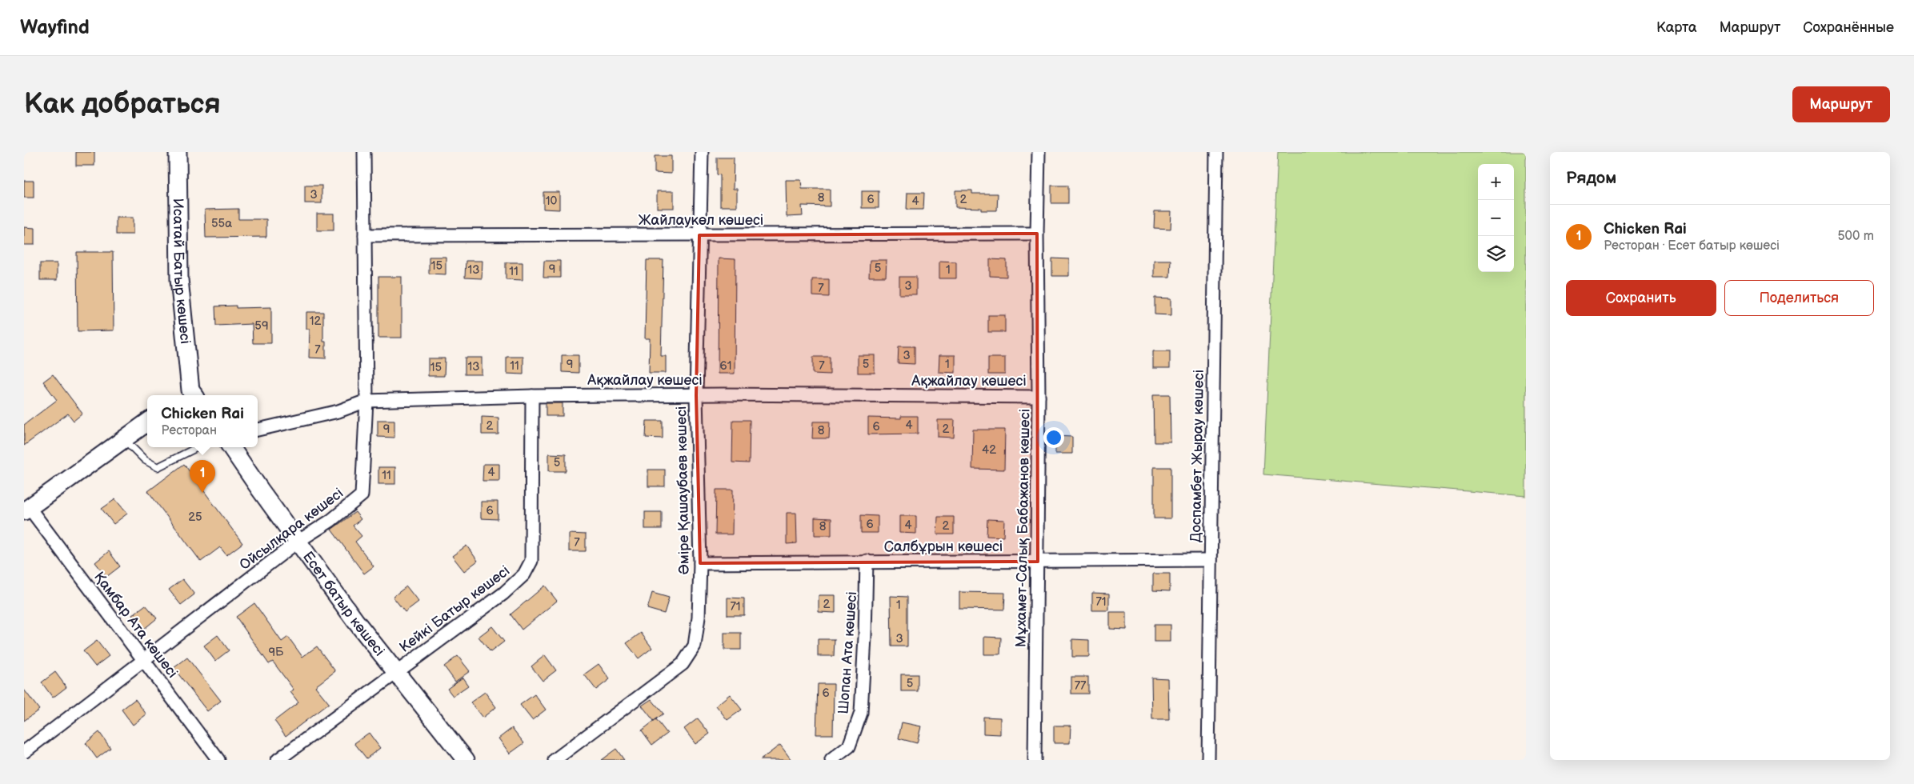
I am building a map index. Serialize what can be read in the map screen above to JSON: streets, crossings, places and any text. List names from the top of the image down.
{
  "streets": {
    "street": [
      "Жайлаукөл көшесі",
      "Исатай Батыр көшесі",
      "Ақжайлау көшесі",
      "Доспамбет Жырау көшесі",
      "Әміре Қашаубаев көшесі",
      "Мұхамет-Салық Бабажанов көшесі",
      "Ойсылқара көшесі",
      "Салбұрын көшесі",
      "Есет батыр көшесі",
      "Кейкі Батыр көшесі",
      "Қамбар Ата көшесі",
      "Шопан Ата көшесі"
    ]
  },
  "crossings": [
    ["Жайлаукөл көшесі", "Әміре Қашаубаев көшесі"],
    ["Жайлаукөл көшесі", "Мұхамет-Салық Бабажанов көшесі"],
    ["Жайлаукөл көшесі", "Ойсылқара көшесі"],
    ["Ақжайлау көшесі", "Әміре Қашаубаев көшесі"],
    ["Ақжайлау көшесі", "Мұхамет-Салық Бабажанов көшесі"],
    ["Ақжайлау көшесі", "Ойсылқара көшесі"],
    ["Ақжайлау көшесі", "Кейкі Батыр көшесі"],
    ["Доспамбет Жырау көшесі", "Салбұрын көшесі"],
    ["Әміре Қашаубаев көшесі", "Салбұрын көшесі"],
    ["Мұхамет-Салық Бабажанов көшесі", "Салбұрын көшесі"],
    ["Ойсылқара көшесі", "Есет батыр көшесі"],
    ["Ойсылқара көшесі", "Қамбар Ата көшесі"],
    ["Салбұрын көшесі", "Шопан Ата көшесі"],
    ["Есет батыр көшесі", "Кейкі Батыр көшесі"]
  ],
  "house_numbers": [
    "3",
    "8",
    "6",
    "2",
    "10",
    "4",
    "55а",
    "15",
    "5",
    "9",
    "13",
    "1",
    "11",
    "3",
    "7",
    "12",
    "59",
    "7",
    "3",
    "9",
    "5",
    "1",
    "11",
    "61",
    "7",
    "13",
    "15",
    "4",
    "2",
    "6",
    "9",
    "2",
    "8",
    "42",
    "5",
    "4",
    "11",
    "6",
    "25",
    "6",
    "4",
    "2",
    "8",
    "7",
    "71",
    "2",
    "1",
    "71",
    "3",
    "9Б",
    "5",
    "77",
    "6"
  ],
  "page": {
    "header": "Wayfind",
    "nav": ["Карта", "Маршрут", "Сохранённые"],
    "buttons": [
      "Маршрут",
      ["Сохранить", "Поделиться"]
    ],
    "title": "Как добраться",
    "heading": "Рядом",
    "map_buttons": ["+", "−"],
    "list": [
      {
        "mark": "1",
        "name": "Chicken Rai",
        "note": "Ресторан · Есет батыр көшесі",
        "value": "500 m"
      }
    ],
    "popup": ["Chicken Rai", "Ресторан"],
    "pins": "1"
  }
}
